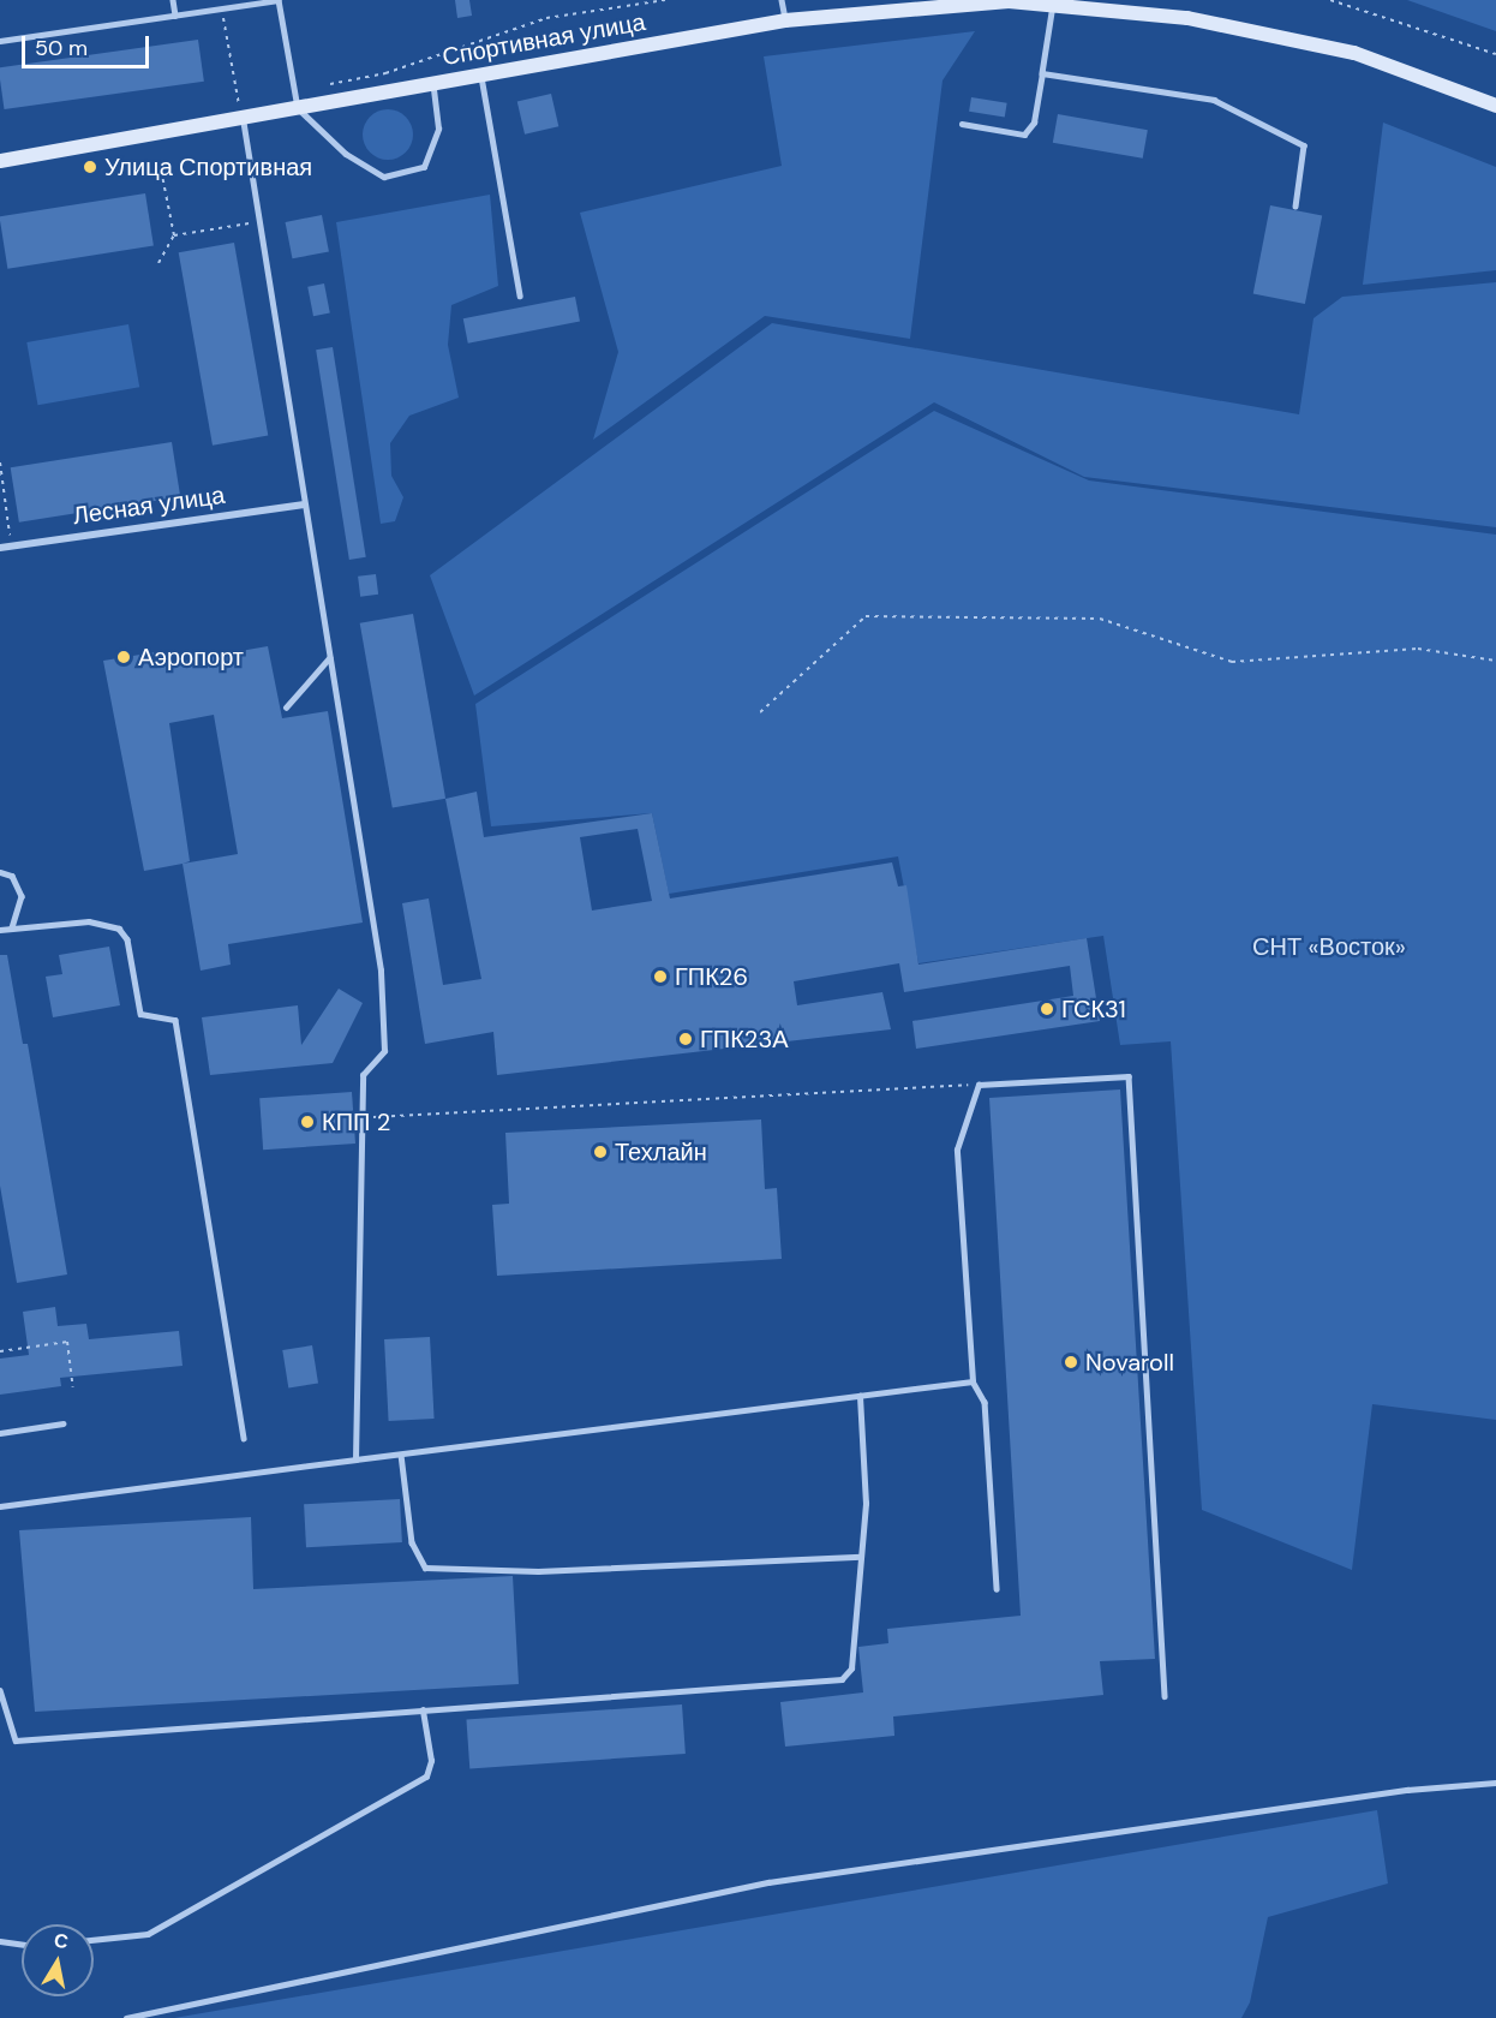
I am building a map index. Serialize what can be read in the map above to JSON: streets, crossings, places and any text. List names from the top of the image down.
{
  "streets": {
    "street": ["Спортивная улица", "Лесная улица"]
  },
  "parks": ["СНТ «Восток»"],
  "places": [
    "Улица Спортивная",
    "Аэропорт",
    "ГПК26",
    "ГСК31",
    "ГПК23А",
    "КПП 2",
    "Техлайн",
    "Novaroll"
  ],
  "scale_bar": "50 m",
  "north": "top"
}
